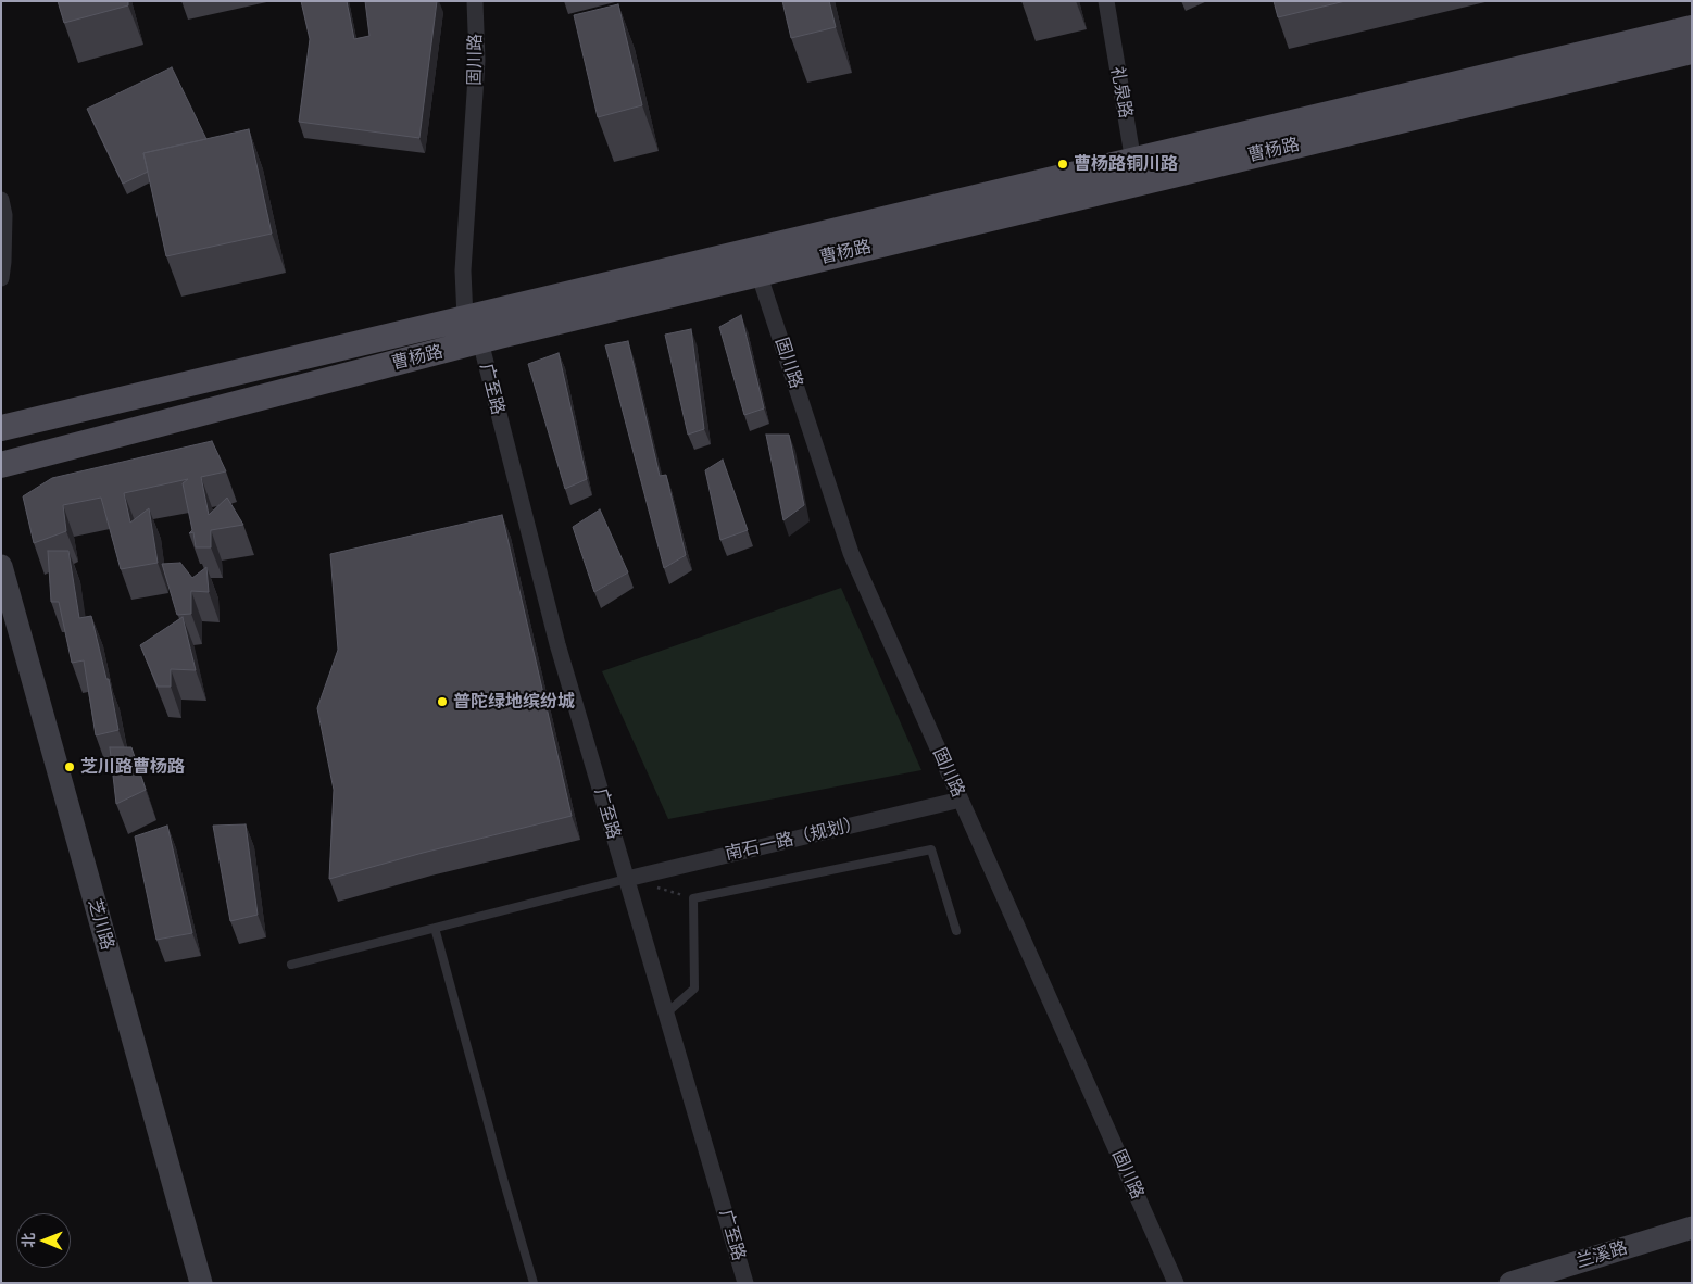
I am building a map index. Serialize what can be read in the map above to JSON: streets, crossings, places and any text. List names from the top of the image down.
{
  "streets": {
    "main road": ["曹杨路"],
    "street": [
      "固川路",
      "礼泉路",
      "广至路",
      "南石一路（规划）",
      "芝川路",
      "兰溪路"
    ]
  },
  "crossings": [
    ["固川路", "曹杨路"],
    ["固川路", "南石一路（规划）"],
    ["礼泉路", "曹杨路"],
    ["曹杨路", "广至路"],
    ["广至路", "南石一路（规划）"]
  ],
  "places": ["曹杨路铜川路", "普陀绿地缤纷城", "芝川路曹杨路"],
  "north": "left"
}
